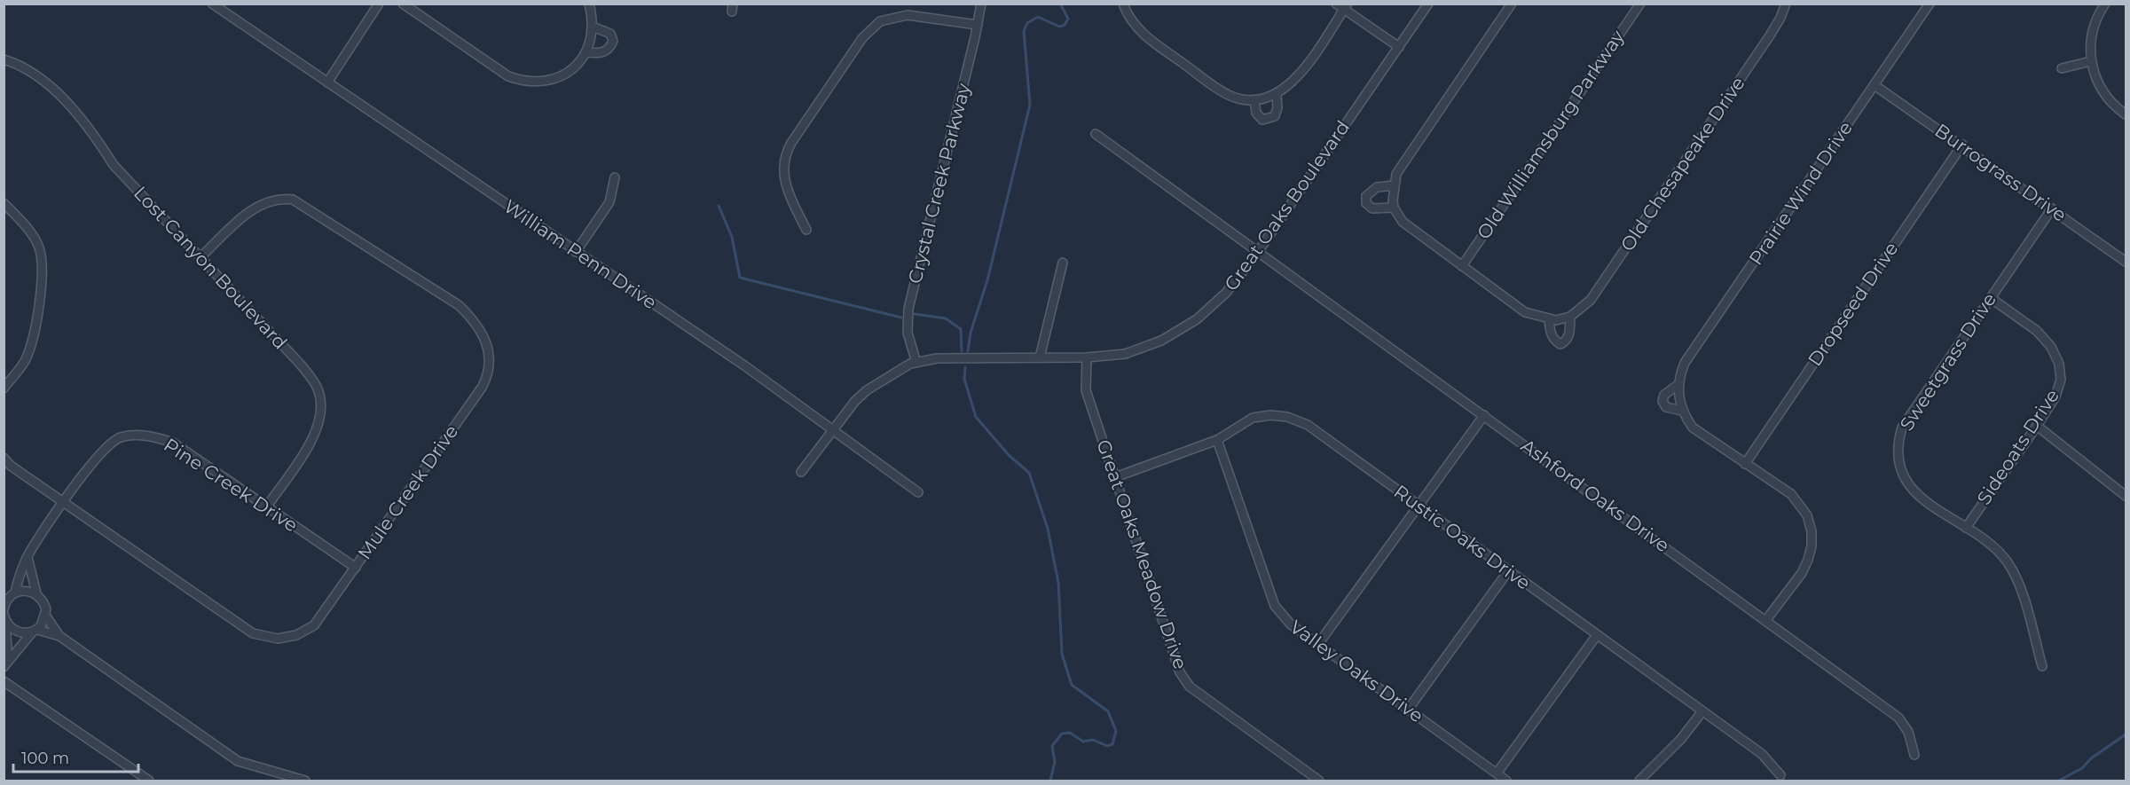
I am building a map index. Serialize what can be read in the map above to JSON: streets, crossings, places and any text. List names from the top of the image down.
{
  "streets": {
    "street": [
      "Old Williamsburg Parkway",
      "Old Chesapeake Drive",
      "Burrograss Drive",
      "Crystal Creek Parkway",
      "Prairie Wind Drive",
      "Great Oaks Boulevard",
      "William Penn Drive",
      "Lost Canyon Boulevard",
      "Dropseed Drive",
      "Sweetgrass Drive",
      "Sideoats Drive",
      "Pine Creek Drive",
      "Mule Creek Drive",
      "Ashford Oaks Drive",
      "Rustic Oaks Drive",
      "Great Oaks Meadow Drive",
      "Valley Oaks Drive"
    ]
  },
  "crossings": [
    ["Burrograss Drive", "Prairie Wind Drive"],
    ["Burrograss Drive", "Dropseed Drive"],
    ["Burrograss Drive", "Sweetgrass Drive"],
    ["Crystal Creek Parkway", "Great Oaks Boulevard"],
    ["Prairie Wind Drive", "Dropseed Drive"],
    ["Prairie Wind Drive", "Ashford Oaks Drive"],
    ["Great Oaks Boulevard", "William Penn Drive"],
    ["Great Oaks Boulevard", "Ashford Oaks Drive"],
    ["Great Oaks Boulevard", "Great Oaks Meadow Drive"],
    ["Lost Canyon Boulevard", "Pine Creek Drive"],
    ["Lost Canyon Boulevard", "Mule Creek Drive"],
    ["Sweetgrass Drive", "Sideoats Drive"],
    ["Pine Creek Drive", "Mule Creek Drive"],
    ["Rustic Oaks Drive", "Great Oaks Meadow Drive"],
    ["Rustic Oaks Drive", "Valley Oaks Drive"]
  ],
  "scale_bar": "100 m"
}
